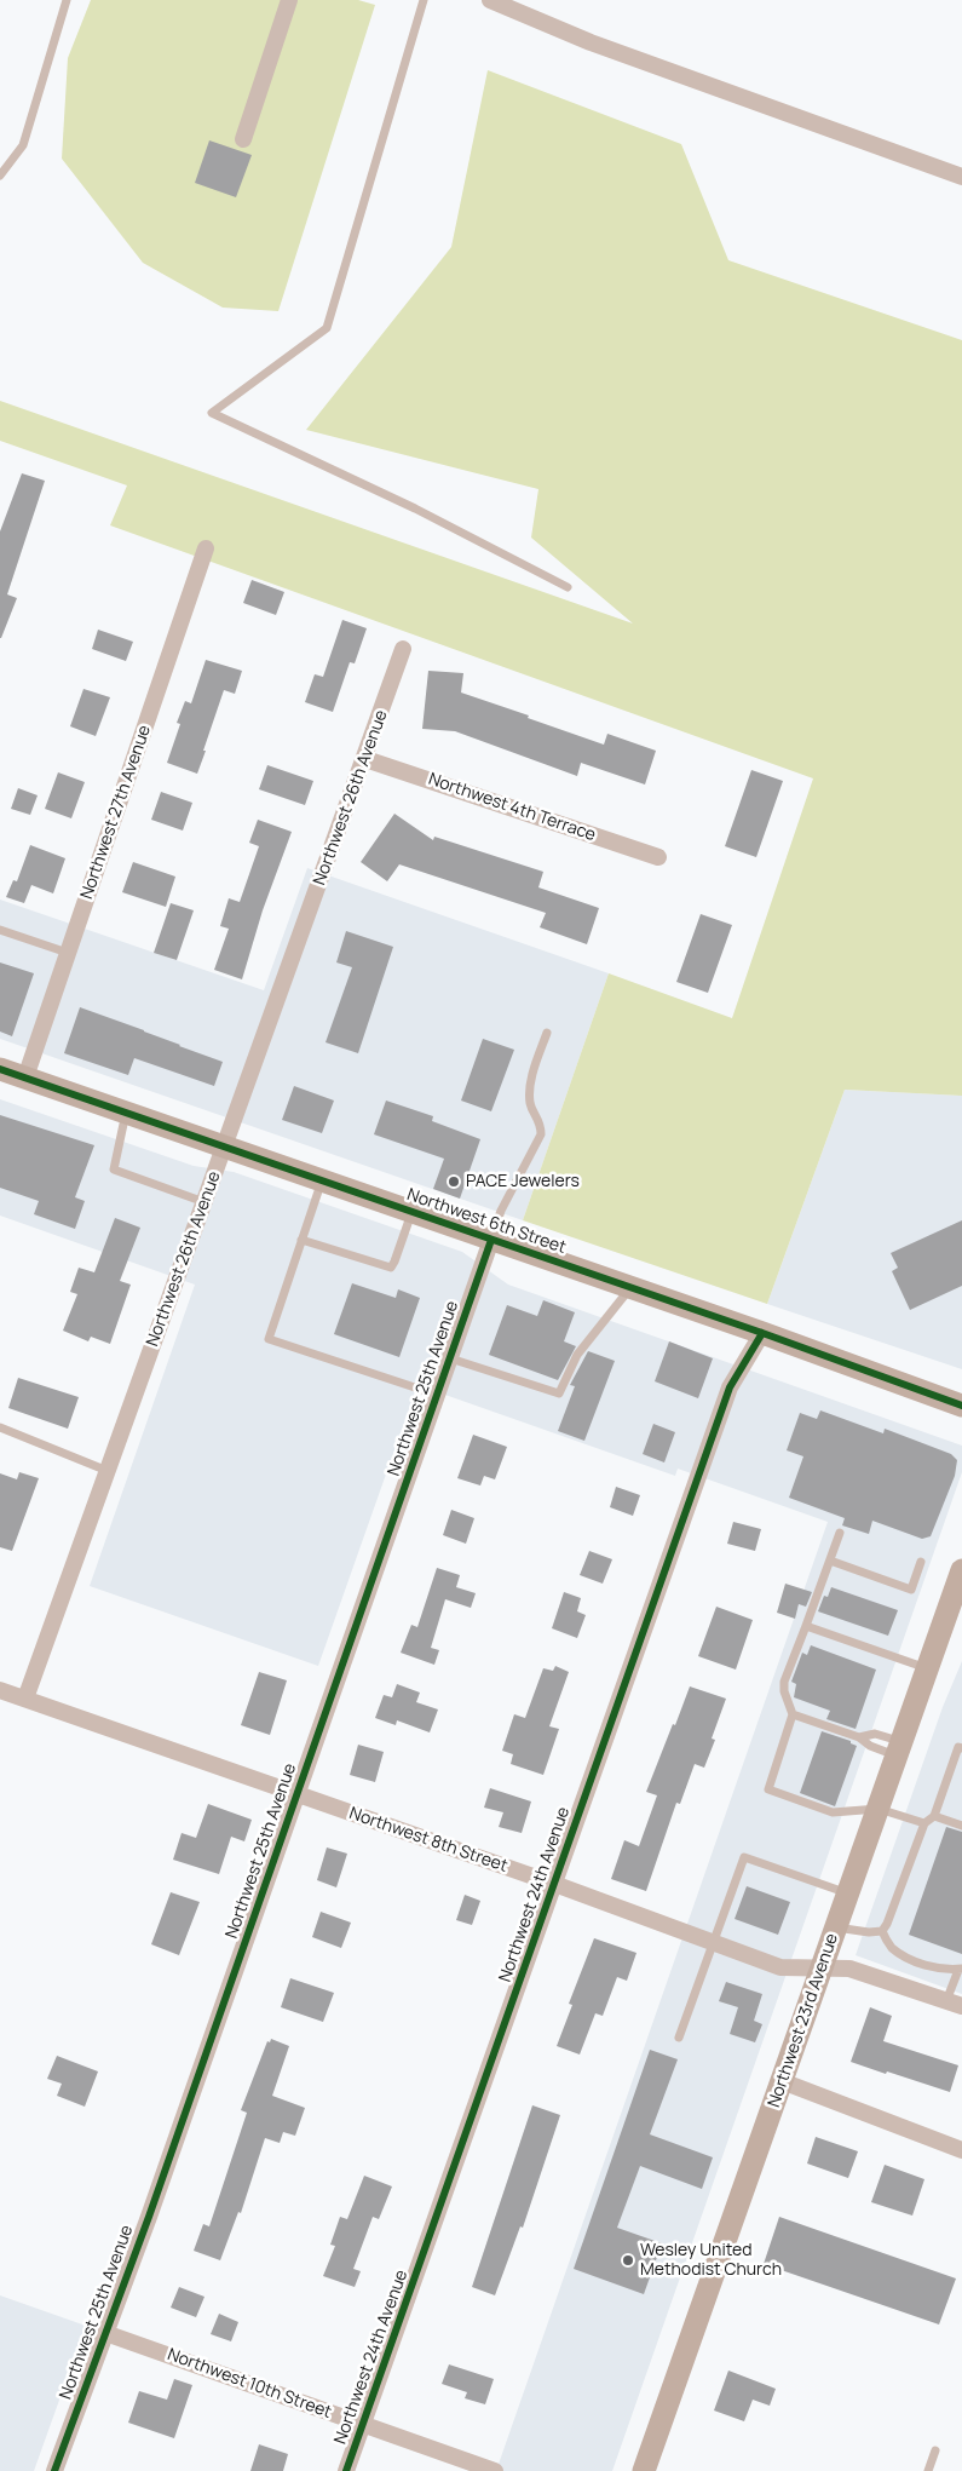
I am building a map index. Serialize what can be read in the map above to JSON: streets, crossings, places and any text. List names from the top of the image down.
{
  "streets": {
    "main road": ["Northwest 6th Street", "Northwest 23rd Avenue"],
    "street": [
      "Northwest 26th Avenue",
      "Northwest 4th Terrace",
      "Northwest 27th Avenue",
      "Northwest 25th Avenue",
      "Northwest 8th Street",
      "Northwest 24th Avenue",
      "Northwest 10th Street"
    ]
  },
  "crossings": [
    ["Northwest 26th Avenue", "Northwest 4th Terrace"],
    ["Northwest 26th Avenue", "Northwest 6th Street"],
    ["Northwest 26th Avenue", "Northwest 8th Street"],
    ["Northwest 27th Avenue", "Northwest 6th Street"],
    ["Northwest 6th Street", "Northwest 25th Avenue"],
    ["Northwest 6th Street", "Northwest 24th Avenue"],
    ["Northwest 25th Avenue", "Northwest 8th Street"],
    ["Northwest 25th Avenue", "Northwest 10th Street"],
    ["Northwest 8th Street", "Northwest 24th Avenue"],
    ["Northwest 8th Street", "Northwest 23rd Avenue"],
    ["Northwest 24th Avenue", "Northwest 10th Street"]
  ],
  "places": ["PACE Jewelers", "Wesley United Methodist Church"]
}
